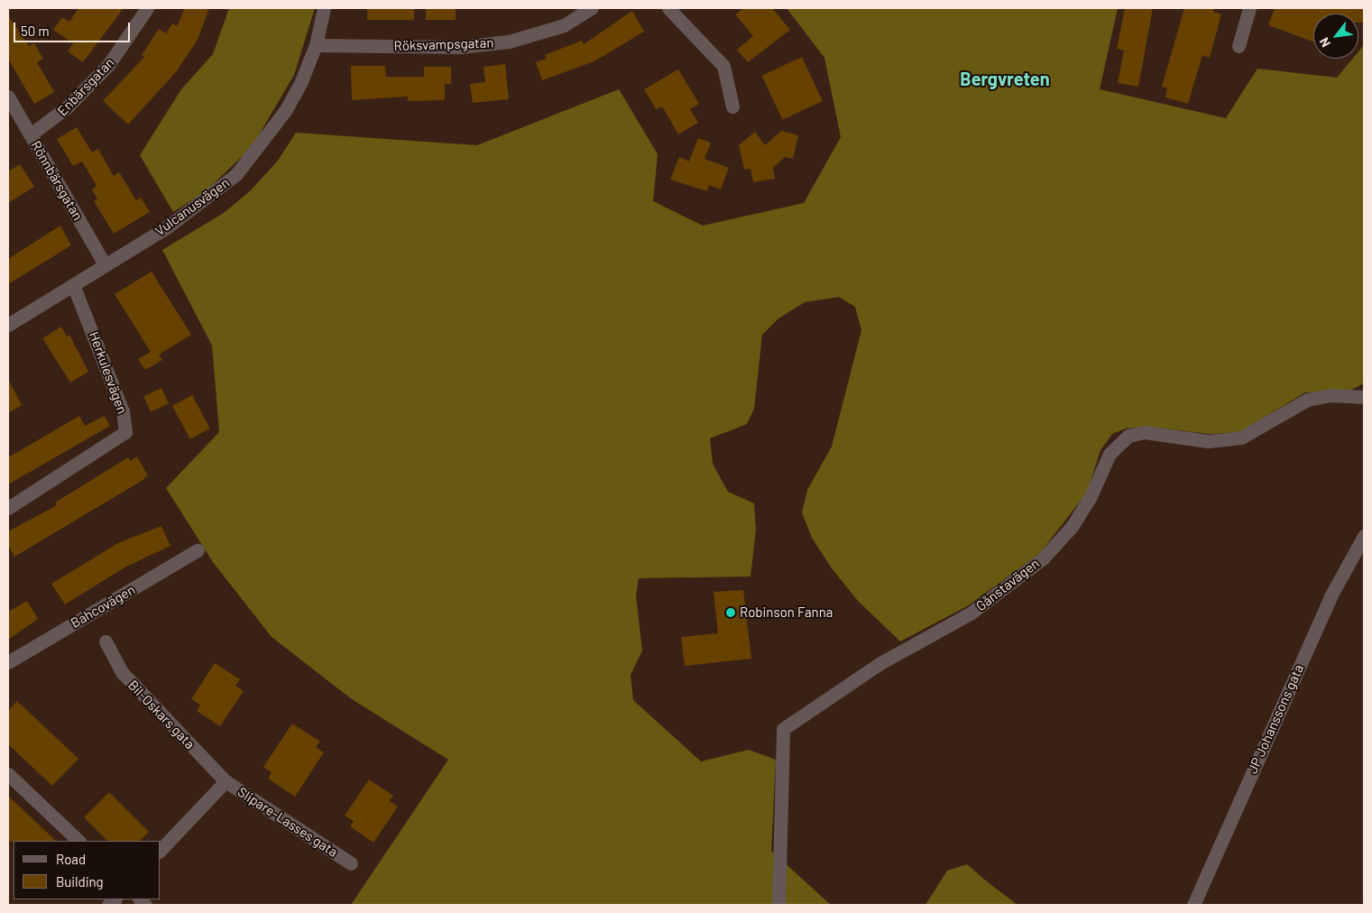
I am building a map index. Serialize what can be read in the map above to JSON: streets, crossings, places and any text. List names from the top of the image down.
{
  "streets": {
    "street": [
      "Röksvampsgatan",
      "Enbärsgatan",
      "Rönnbärsgatan",
      "Vulcanusvägen",
      "Herkulesvägen",
      "Gånstavägen",
      "Bahcovägen",
      "Bil-Oskars gata",
      "JP Johanssons gata",
      "Slipare-Lasses gata"
    ]
  },
  "crossings": [
    ["Röksvampsgatan", "Vulcanusvägen"],
    ["Enbärsgatan", "Rönnbärsgatan"],
    ["Rönnbärsgatan", "Vulcanusvägen"],
    ["Vulcanusvägen", "Herkulesvägen"],
    ["Bil-Oskars gata", "Slipare-Lasses gata"]
  ],
  "districts": ["Bergvreten"],
  "places": ["Robinson Fanna"],
  "legend": ["Road", "Building"],
  "scale_bar": "50 m",
  "north": "bottom left"
}
